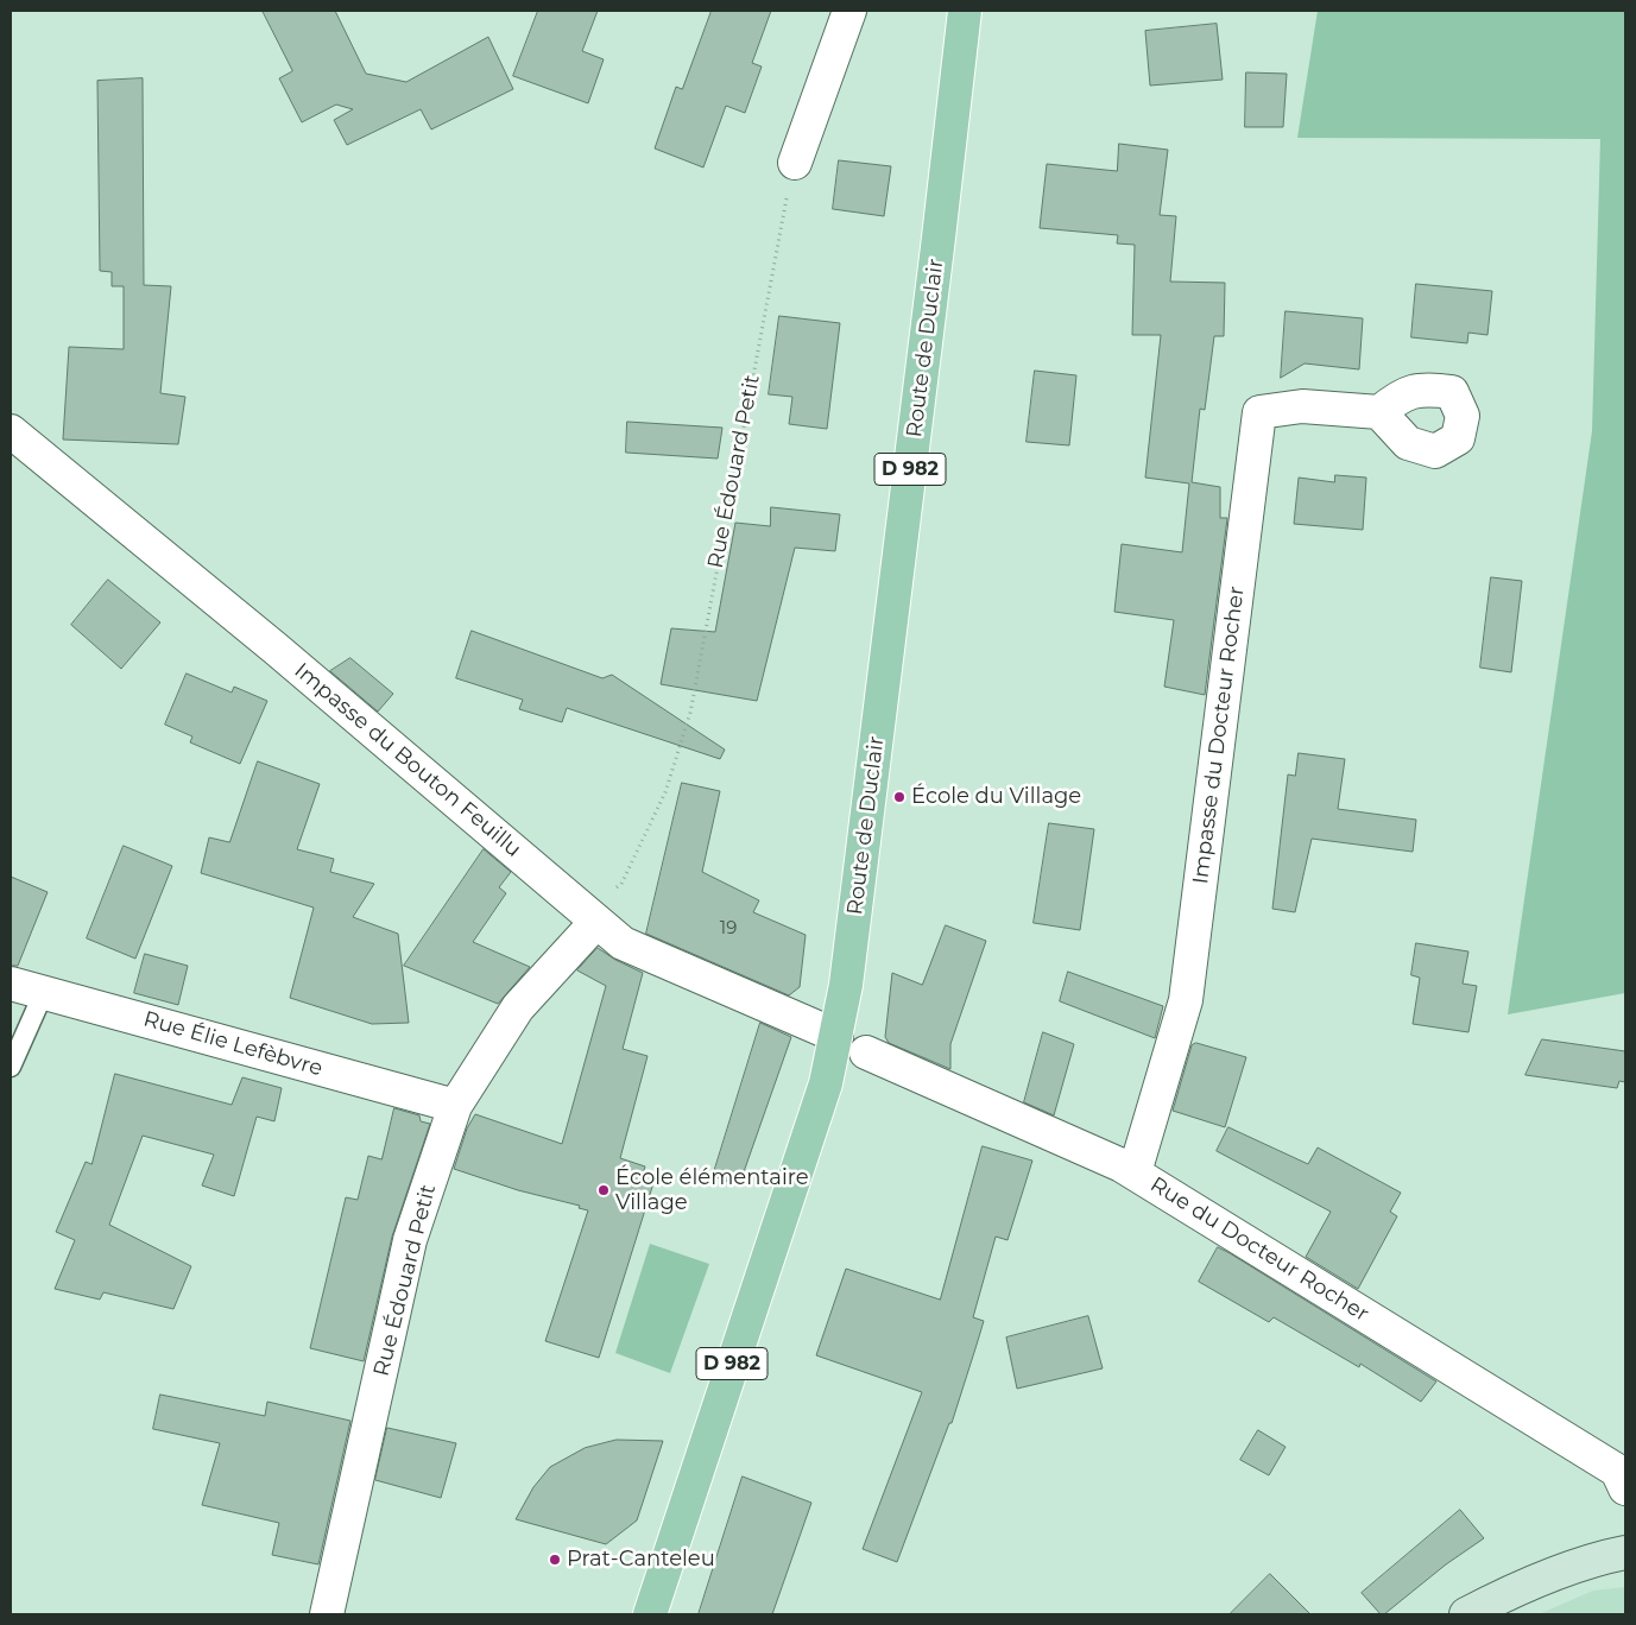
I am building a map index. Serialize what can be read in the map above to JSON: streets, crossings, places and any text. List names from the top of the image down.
{
  "streets": {
    "main road": ["Route de Duclair", "D 982"],
    "street": [
      "Rue Édouard Petit",
      "Impasse du Docteur Rocher",
      "Impasse du Bouton Feuillu",
      "Rue Élie Lefèbvre",
      "Rue du Docteur Rocher"
    ]
  },
  "crossings": [
    ["Route de Duclair", "Impasse du Bouton Feuillu"],
    ["Rue Édouard Petit", "Impasse du Bouton Feuillu"],
    ["Rue Édouard Petit", "Rue Élie Lefèbvre"],
    ["Impasse du Docteur Rocher", "Rue du Docteur Rocher"]
  ],
  "places": ["École du Village", "École élémentaire Village", "Prat-Canteleu"],
  "house_numbers": ["19"]
}
